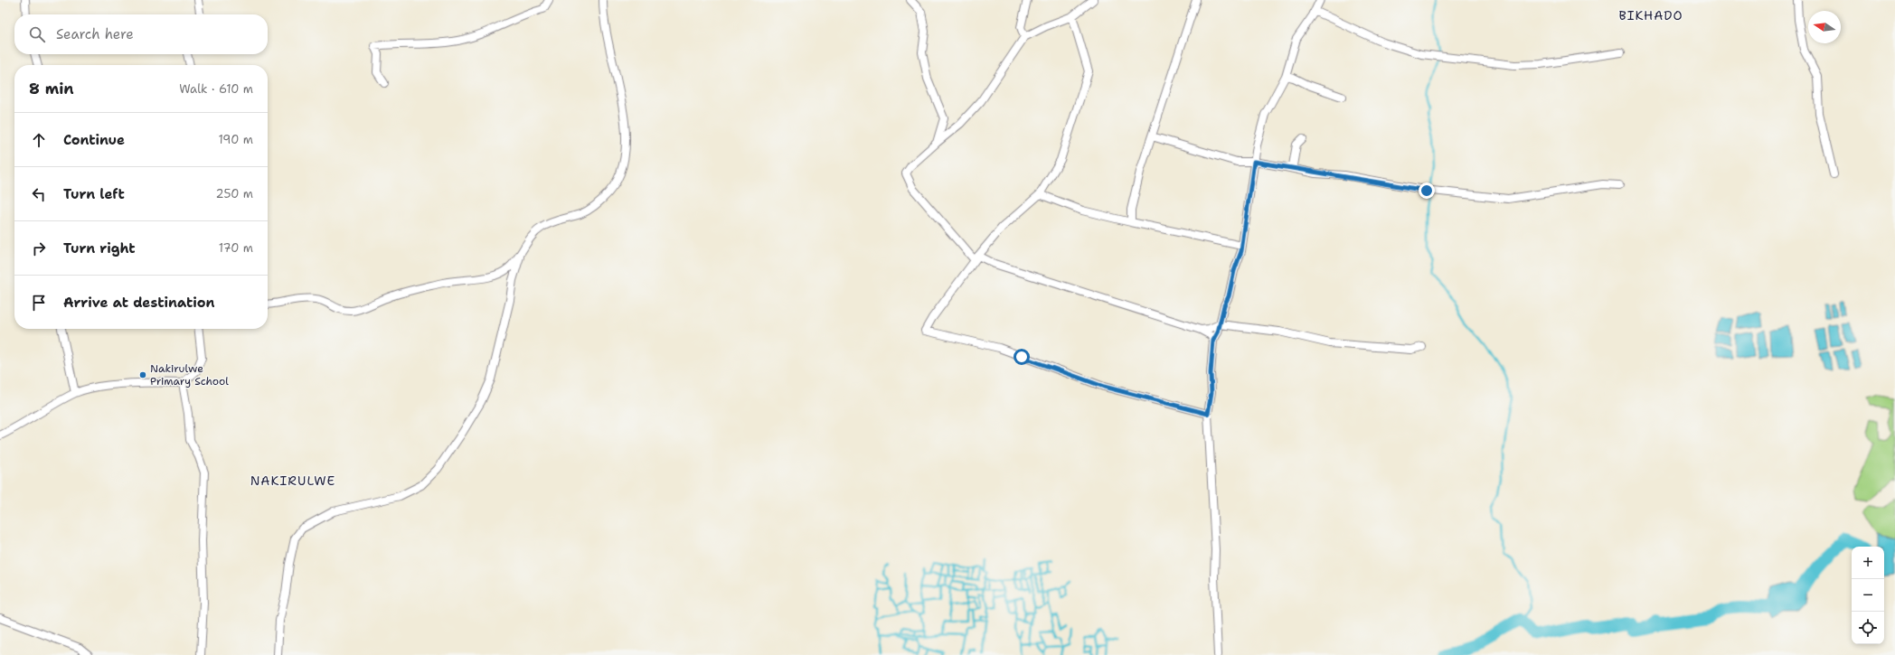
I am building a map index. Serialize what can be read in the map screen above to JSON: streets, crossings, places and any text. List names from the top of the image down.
{
  "districts": ["BIKHADO", "NAKIRULWE"],
  "places": ["Nakirulwe Primary School"],
  "north": "left",
  "page": {
    "search": "Search here",
    "heading": ["8 min", "Walk · 610 m"],
    "list": [
      ["Continue", "190 m"],
      ["Turn left", "250 m"],
      ["Turn right", "170 m"],
      "Arrive at destination"
    ],
    "map_buttons": ["+", "−"]
  }
}
